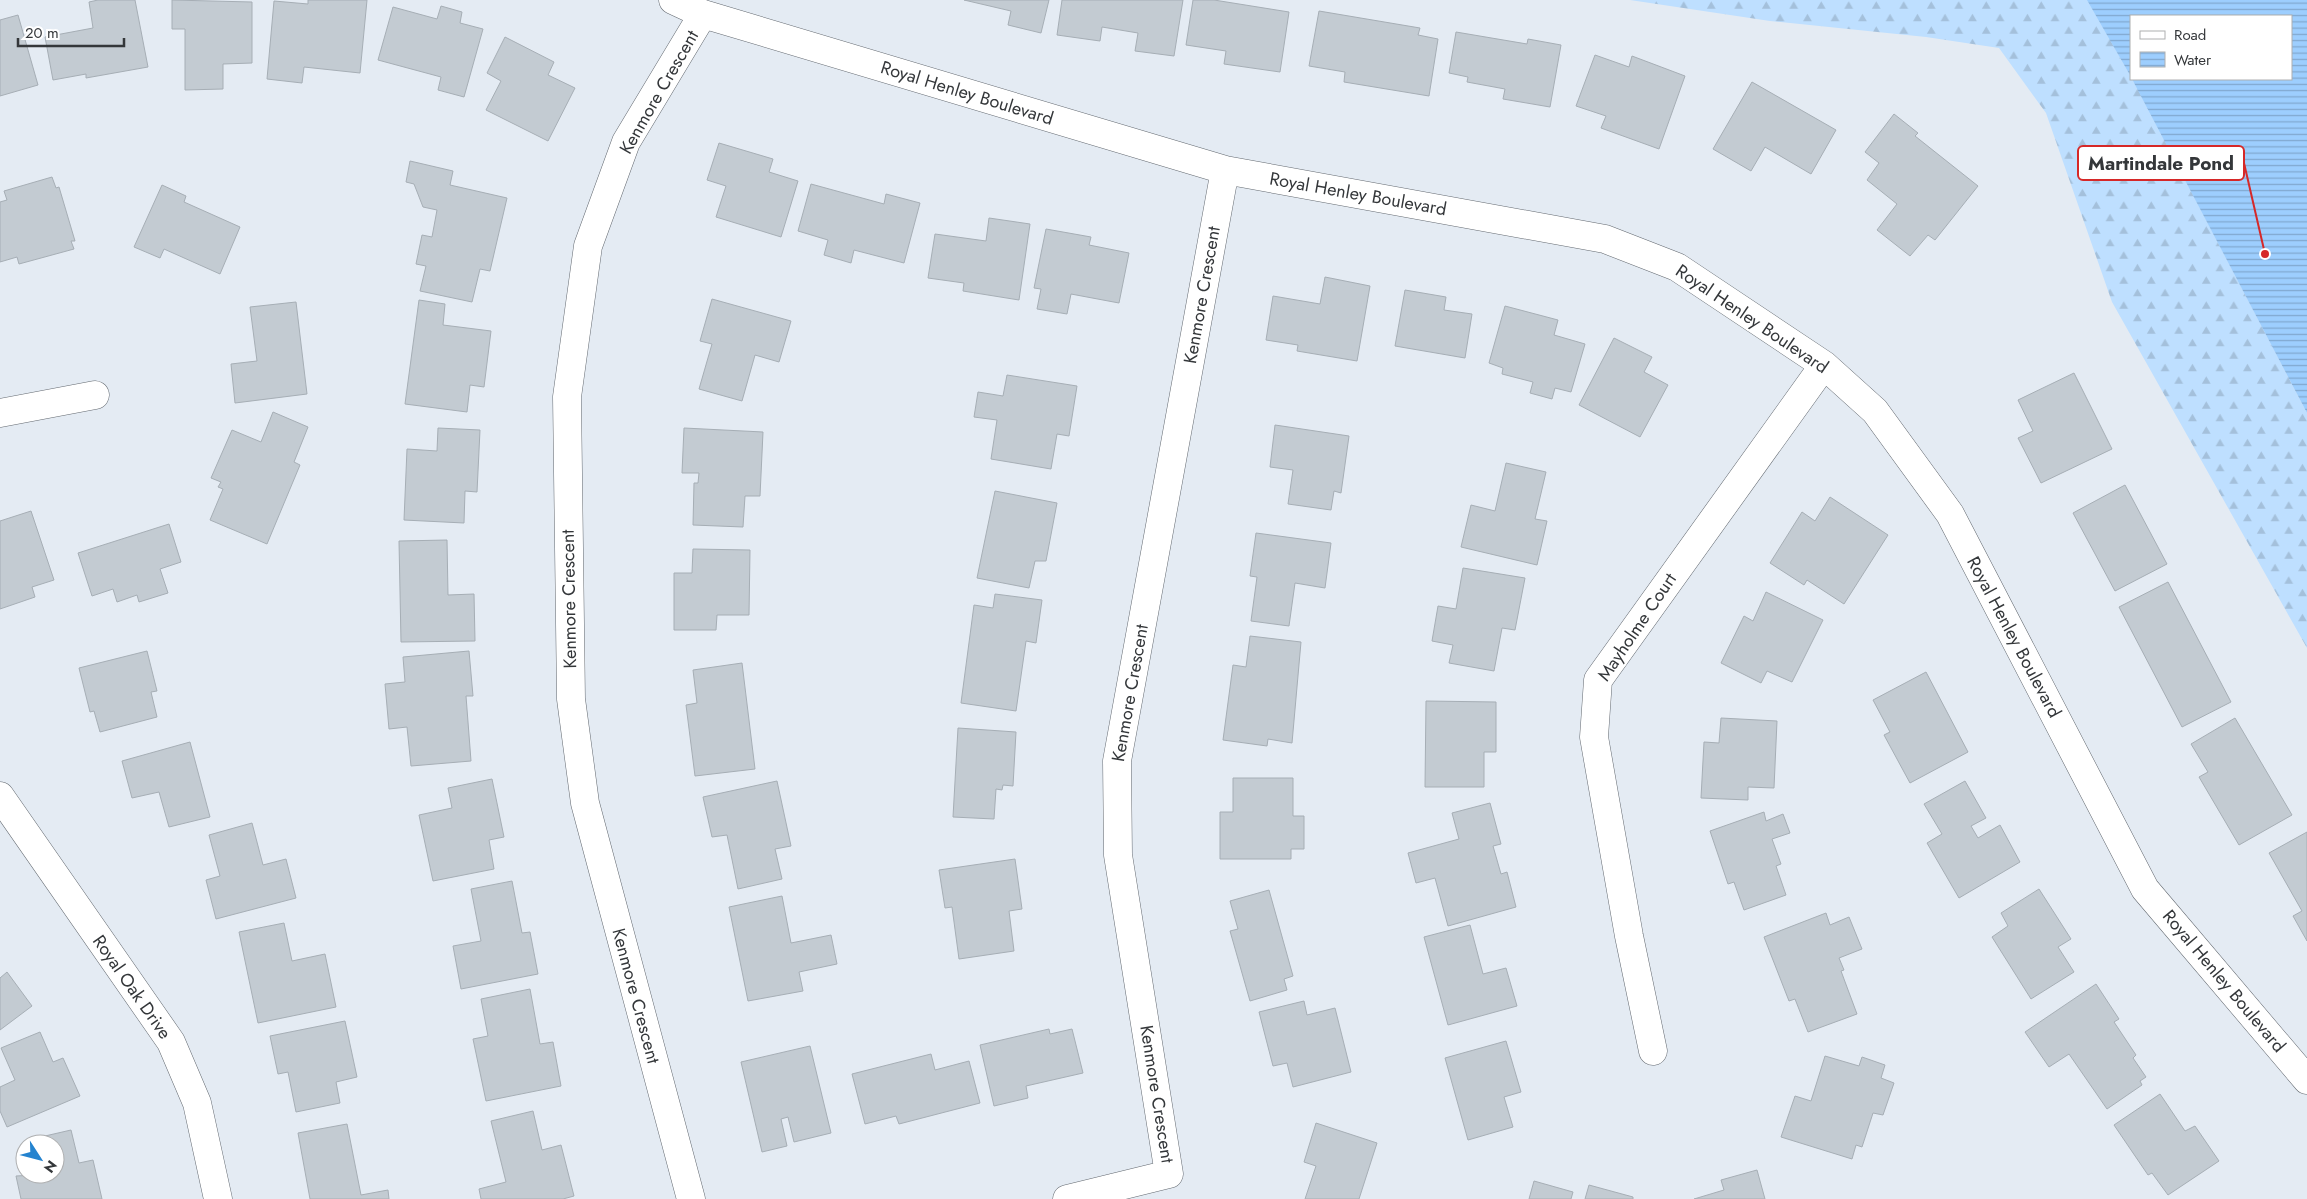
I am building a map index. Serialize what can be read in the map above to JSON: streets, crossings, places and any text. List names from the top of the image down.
{
  "streets": {
    "street": [
      "Kenmore Crescent",
      "Royal Henley Boulevard",
      "Mayholme Court",
      "Royal Oak Drive"
    ]
  },
  "crossings": [
    ["Kenmore Crescent", "Royal Henley Boulevard"],
    ["Royal Henley Boulevard", "Mayholme Court"]
  ],
  "places": ["Martindale Pond"],
  "legend": ["Road", "Water"],
  "scale_bar": "20 m",
  "north": "bottom right"
}
